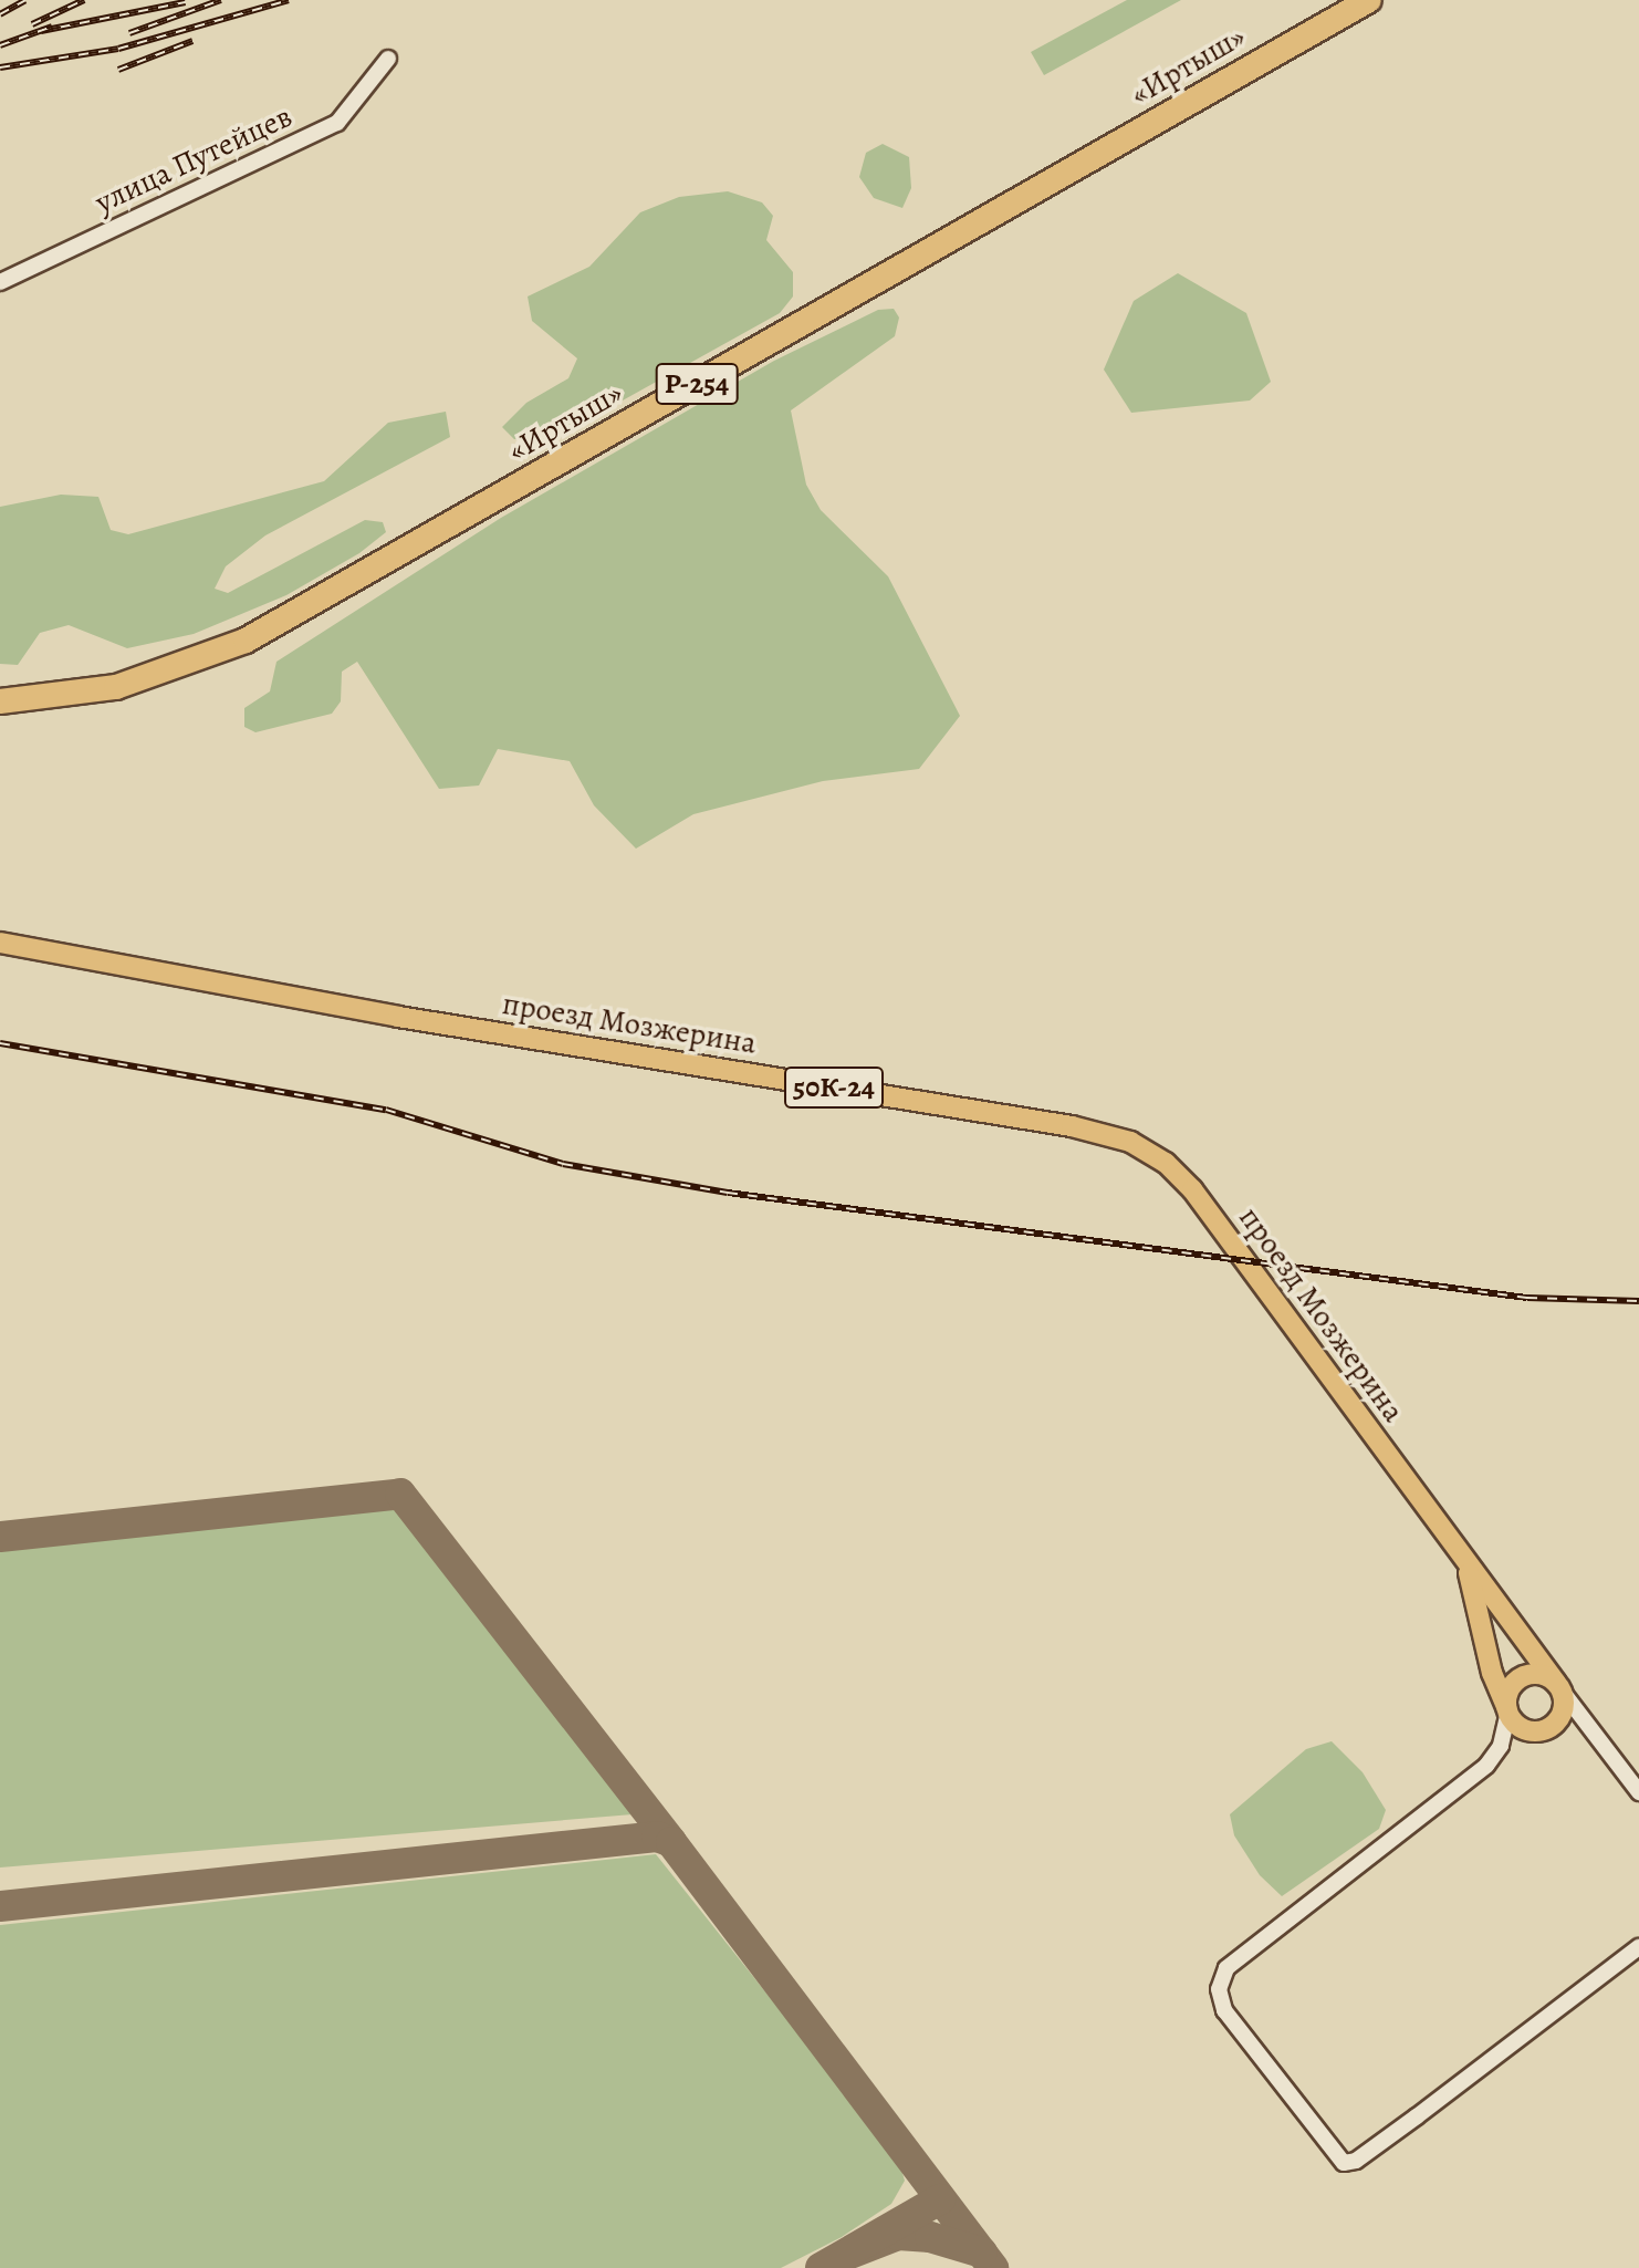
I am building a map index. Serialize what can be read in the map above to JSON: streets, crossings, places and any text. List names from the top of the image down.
{
  "streets": {
    "highway": ["«Иртыш»", "Р-254"],
    "main road": ["проезд Мозжерина", "50К-24"],
    "street": ["улица Путейцев"]
  }
}
